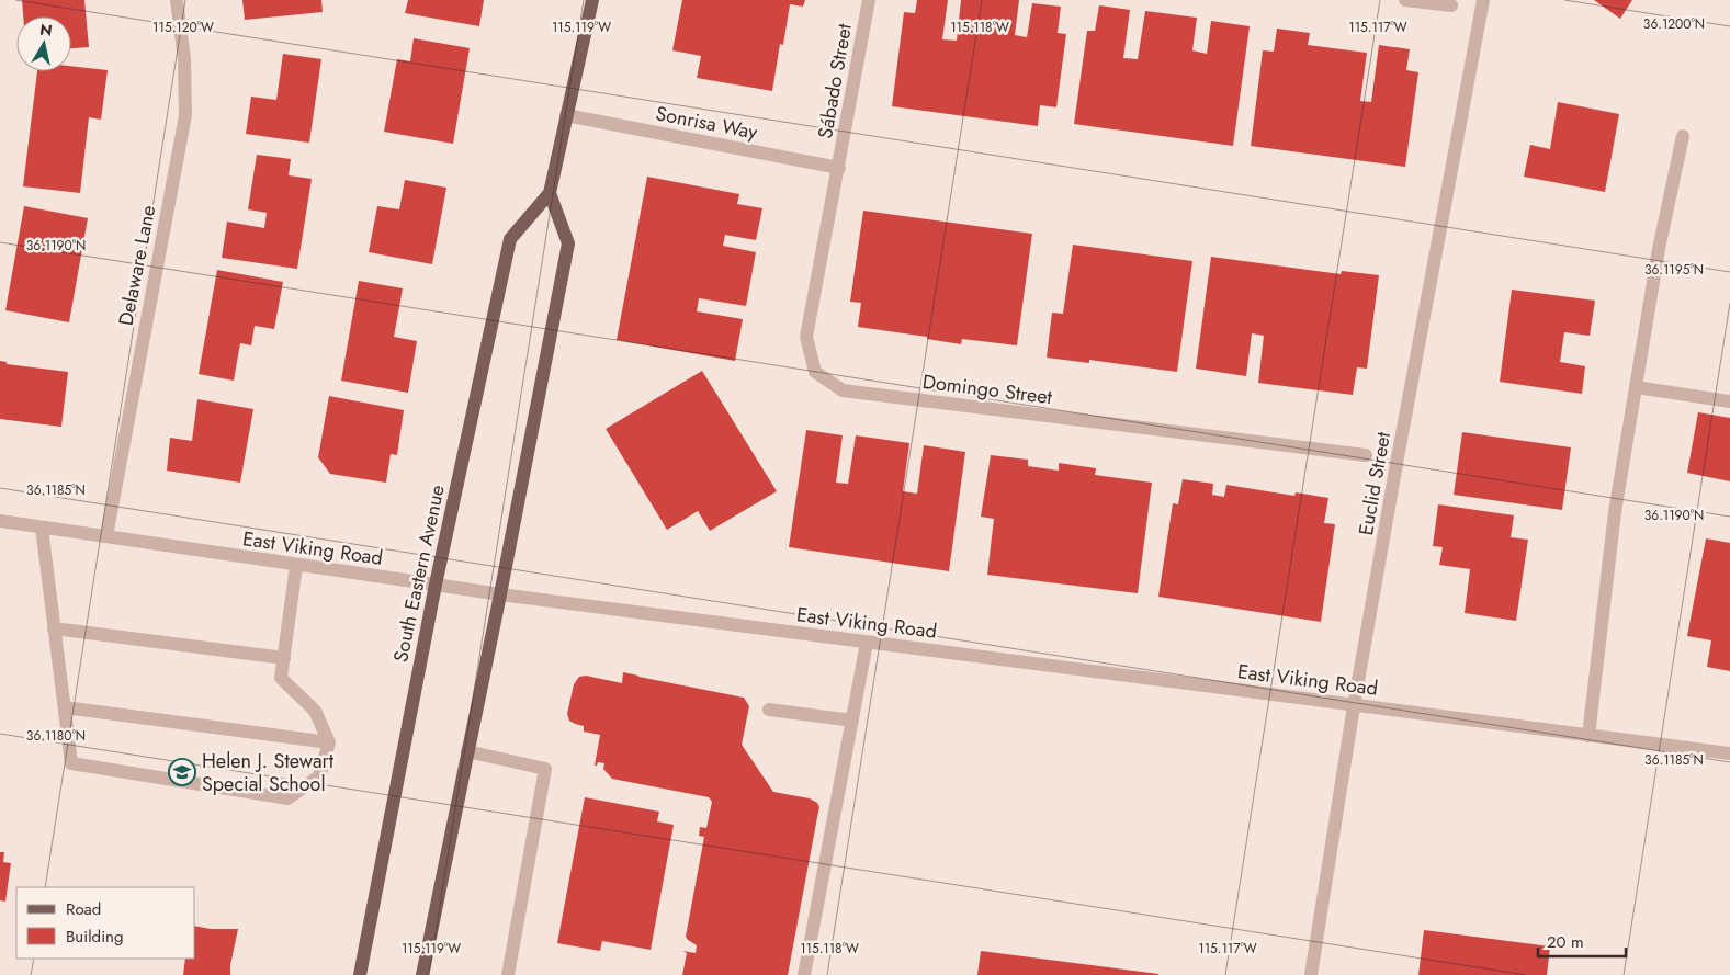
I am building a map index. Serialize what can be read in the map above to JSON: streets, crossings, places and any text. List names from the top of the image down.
{
  "streets": {
    "main road": ["South Eastern Avenue"],
    "street": [
      "Sábado Street",
      "Sonrisa Way",
      "Delaware Lane",
      "Domingo Street",
      "Euclid Street",
      "East Viking Road"
    ]
  },
  "crossings": [
    ["Sábado Street", "Sonrisa Way"],
    ["Sábado Street", "Domingo Street"],
    ["Sonrisa Way", "Domingo Street"],
    ["Sonrisa Way", "South Eastern Avenue"],
    ["Delaware Lane", "East Viking Road"],
    ["Euclid Street", "East Viking Road"],
    ["East Viking Road", "South Eastern Avenue"]
  ],
  "places": {
    "school or university": ["Helen J. Stewart Special School"]
  },
  "legend": ["Road", "Building"],
  "scale_bar": "20 m",
  "north": "top",
  "coordinates": [
    "36.1200°N",
    "115.120°W",
    "115.119°W",
    "115.118°W",
    "115.117°W",
    "36.1190°N",
    "36.1195°N",
    "36.1185°N",
    "36.1180°N"
  ]
}
